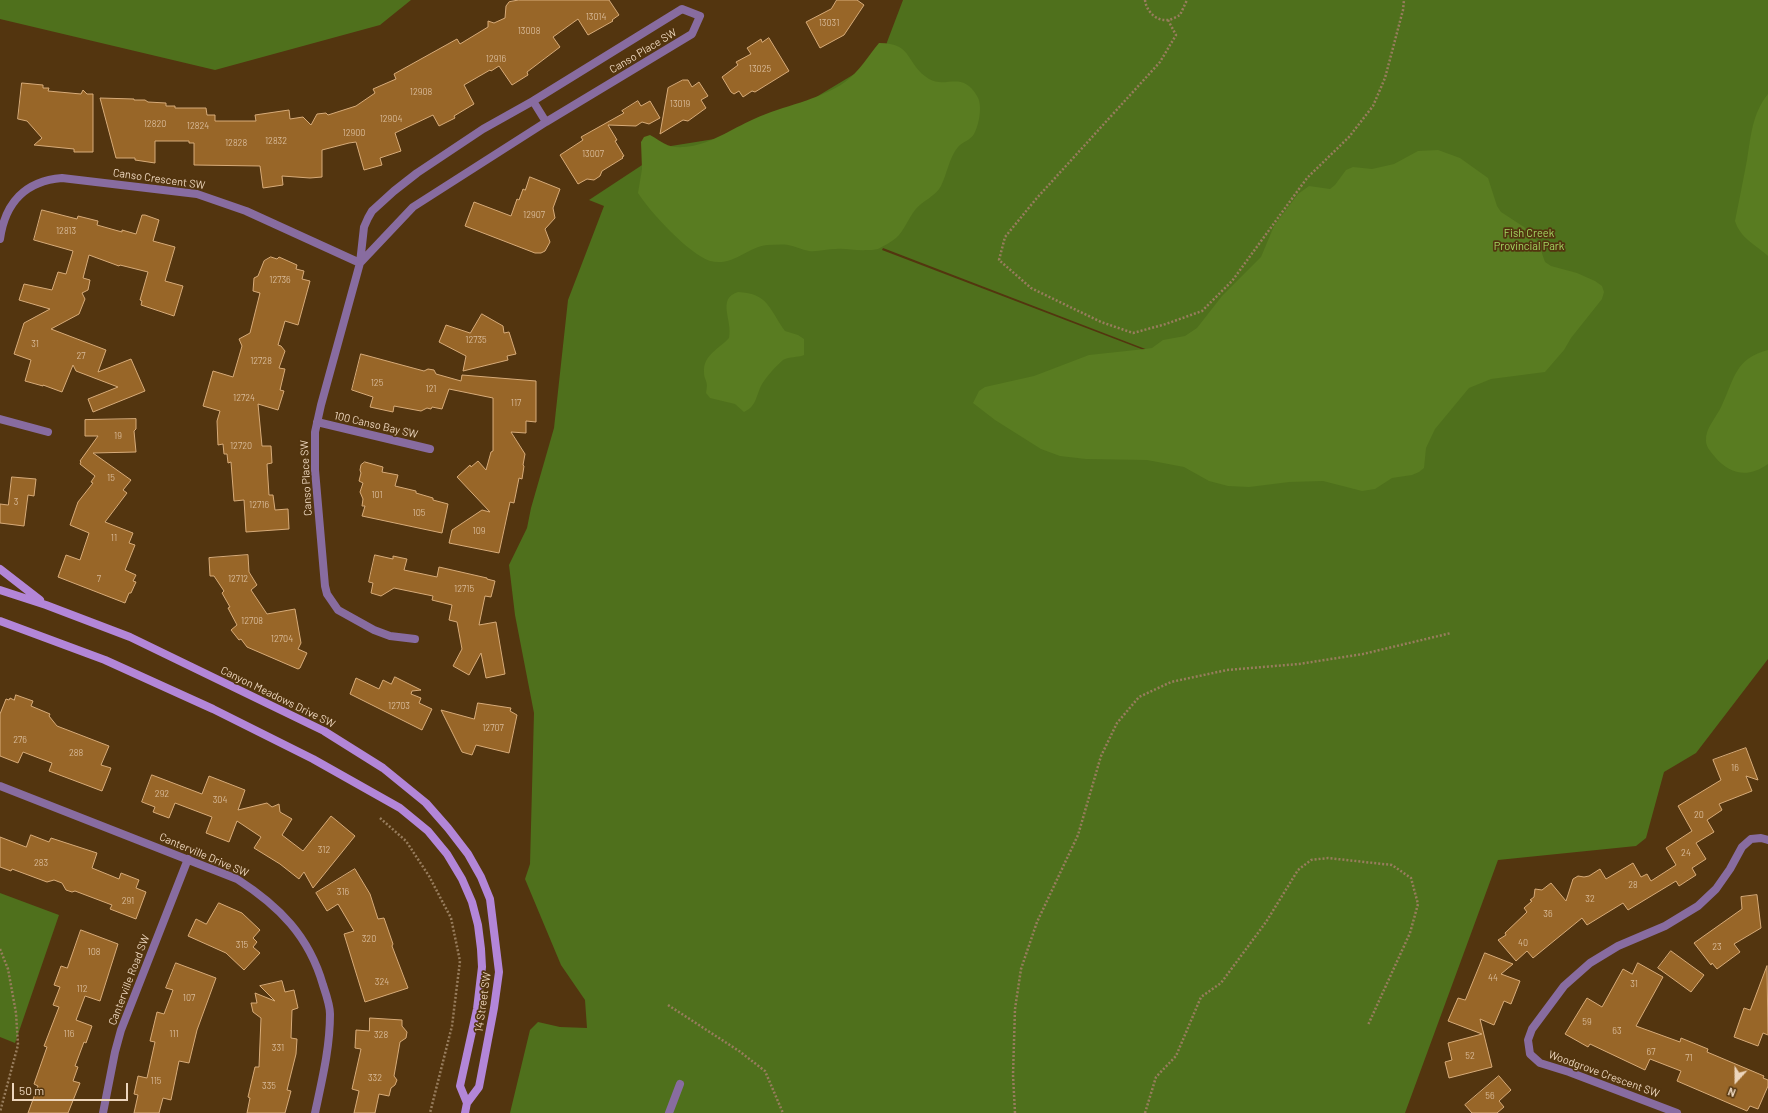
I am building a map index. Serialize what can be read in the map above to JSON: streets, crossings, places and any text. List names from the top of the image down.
{
  "streets": {
    "main road": ["Canyon Meadows Drive SW", "14 Street SW"],
    "street": [
      "Canso Place SW",
      "Canso Crescent SW",
      "100 Canso Bay SW",
      "Canterville Drive SW",
      "Canterville Road SW",
      "Woodgrove Crescent SW"
    ]
  },
  "crossings": [
    ["Canso Place SW", "Canso Crescent SW"],
    ["Canso Place SW", "100 Canso Bay SW"],
    ["Canyon Meadows Drive SW", "14 Street SW"],
    ["Canterville Drive SW", "Canterville Road SW"]
  ],
  "parks": ["Fish Creek Provincial Park"],
  "house_numbers": [
    "13014",
    "13031",
    "13008",
    "12916",
    "13025",
    "12908",
    "13019",
    "12904",
    "12820",
    "12824",
    "12900",
    "12832",
    "12828",
    "13007",
    "12907",
    "12813",
    "12736",
    "12735",
    "31",
    "27",
    "12728",
    "125",
    "121",
    "12724",
    "117",
    "19",
    "12720",
    "15",
    "101",
    "3",
    "12716",
    "105",
    "109",
    "11",
    "7",
    "12712",
    "12715",
    "12708",
    "12704",
    "12703",
    "12707",
    "276",
    "288",
    "16",
    "292",
    "304",
    "20",
    "312",
    "24",
    "283",
    "28",
    "316",
    "32",
    "291",
    "36",
    "320",
    "40",
    "315",
    "23",
    "108",
    "44",
    "324",
    "31",
    "112",
    "107",
    "59",
    "63",
    "116",
    "111",
    "328",
    "331",
    "67",
    "52",
    "71",
    "332",
    "115",
    "335",
    "56"
  ],
  "scale_bar": "50 m",
  "north": "bottom"
}
